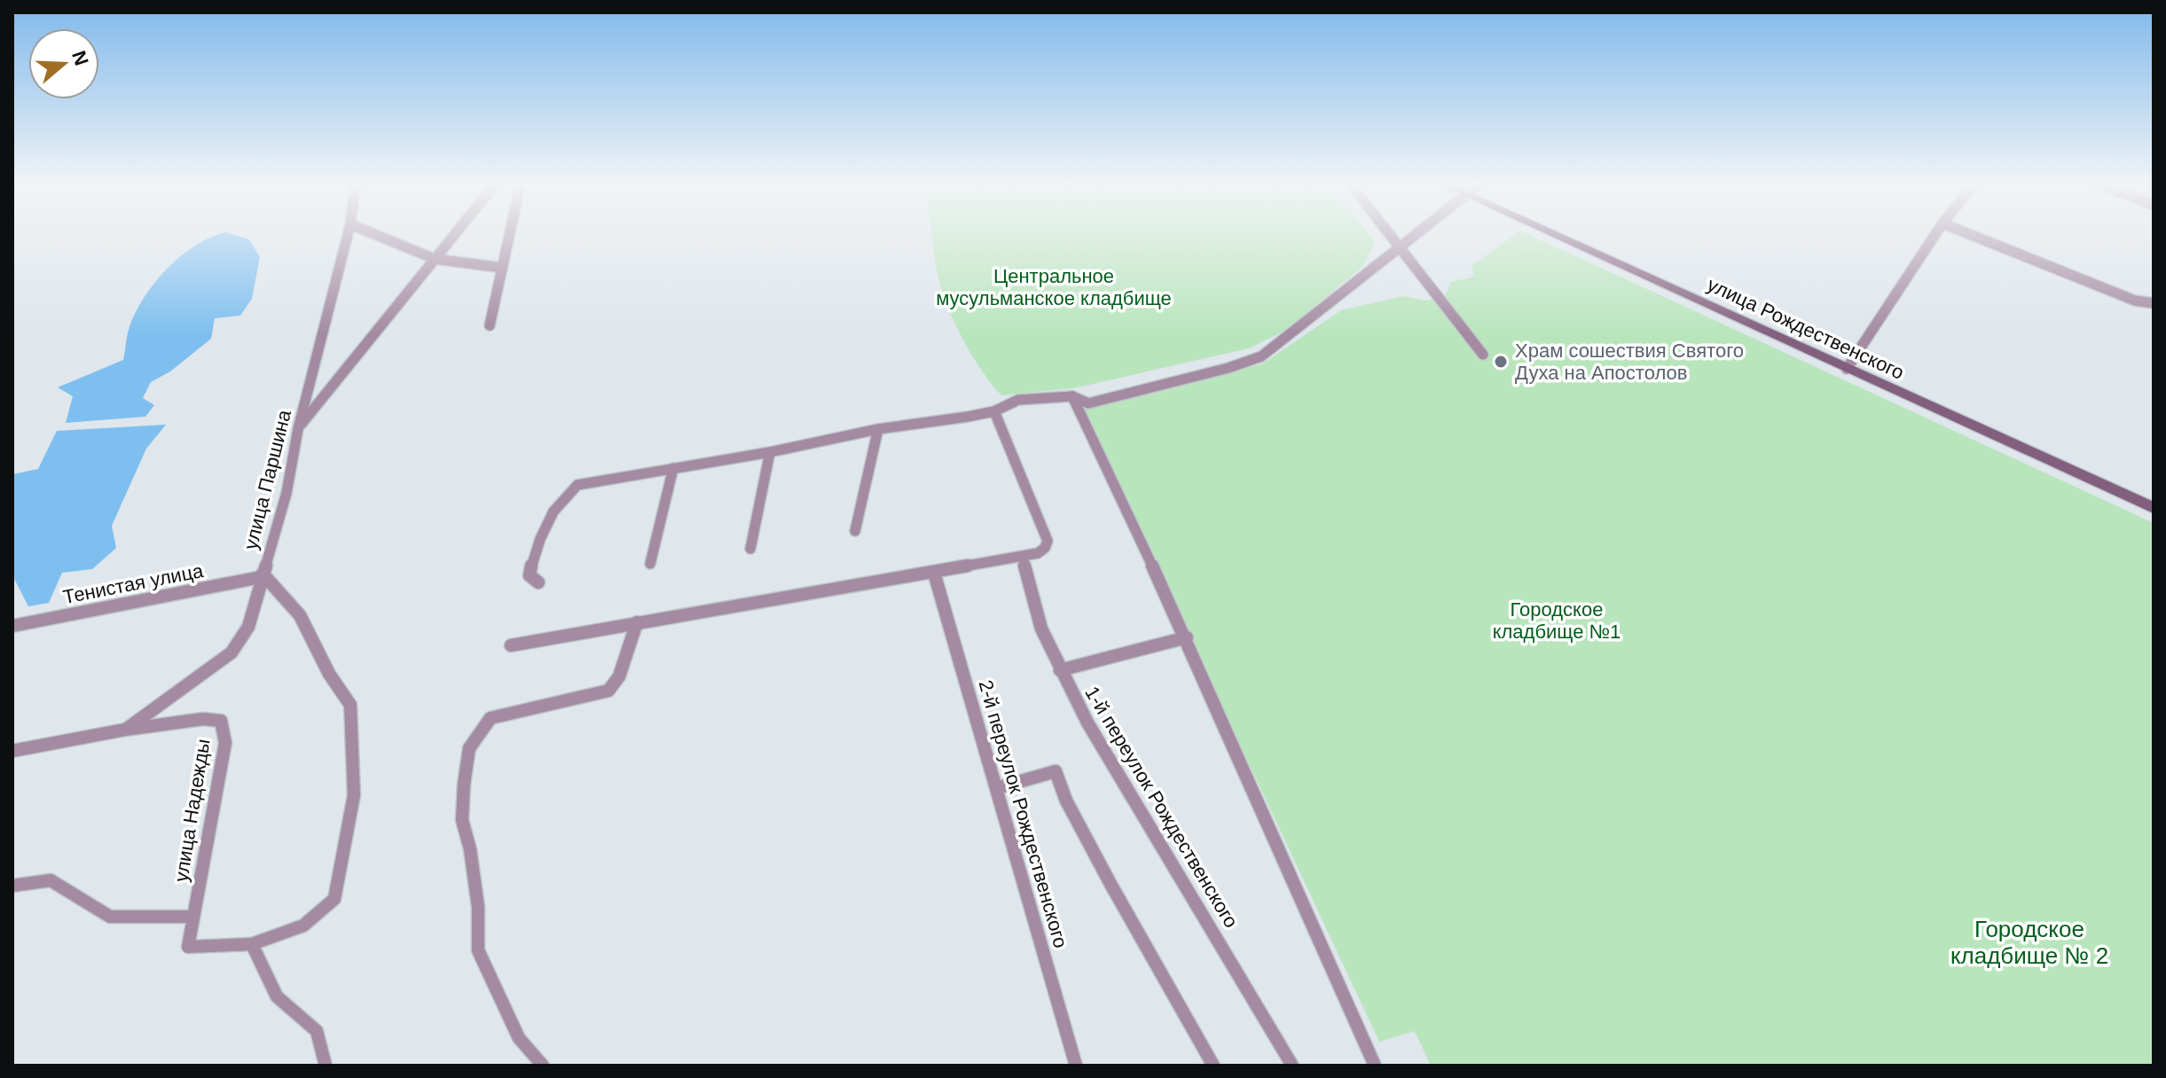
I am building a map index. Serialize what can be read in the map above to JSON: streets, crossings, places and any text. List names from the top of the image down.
{
  "streets": {
    "main road": ["улица Рождественского"],
    "street": [
      "улица Паршина",
      "Тенистая улица",
      "1-й переулок Рождественского",
      "улица Надежды",
      "2-й переулок Рождественского"
    ]
  },
  "crossings": [
    ["улица Паршина", "Тенистая улица"],
    ["улица Паршина", "улица Надежды"]
  ],
  "parks": ["Центральное мусульманское кладбище", "Городское кладбище №1", "Городское кладбище № 2"],
  "places": ["Храм сошествия Святого Духа на Апостолов"],
  "north": "right"
}
